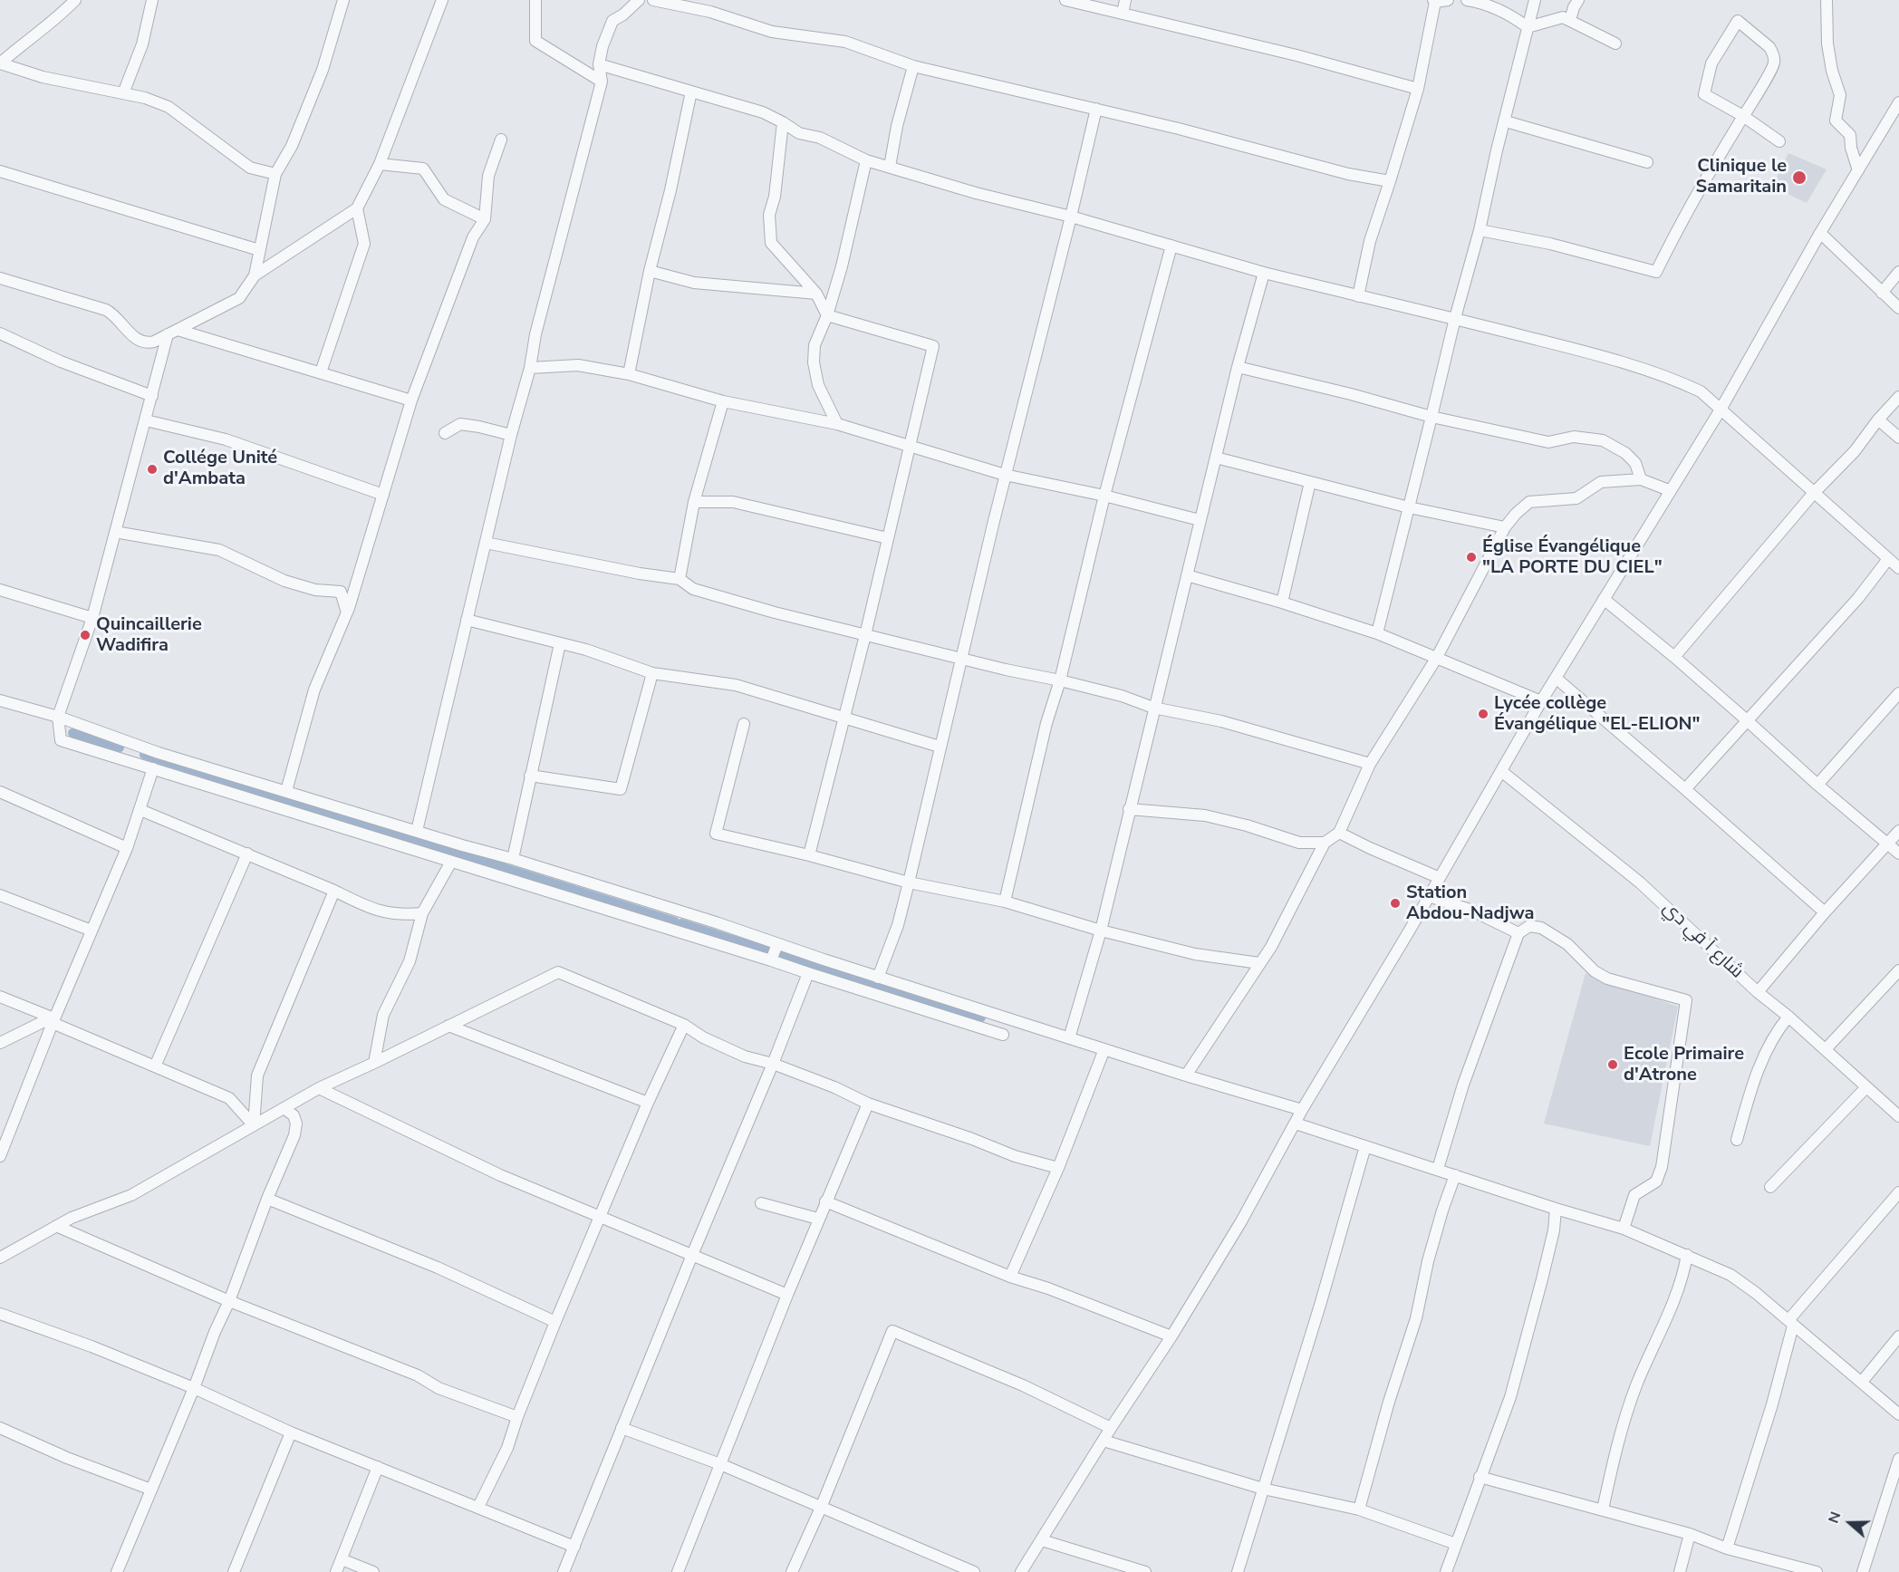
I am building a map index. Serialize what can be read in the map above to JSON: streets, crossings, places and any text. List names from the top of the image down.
{
  "streets": {
    "street": ["شارع آ في دي"]
  },
  "places": [
    "Clinique le Samaritain",
    "Collége Unité d'Ambata",
    "Église Évangélique \"LA PORTE DU CIEL\"",
    "Quincaillerie Wadifira",
    "Lycée collège Évangélique \"EL-ELION\"",
    "Station Abdou-Nadjwa",
    "Ecole Primaire d'Atrone"
  ],
  "north": "left"
}
